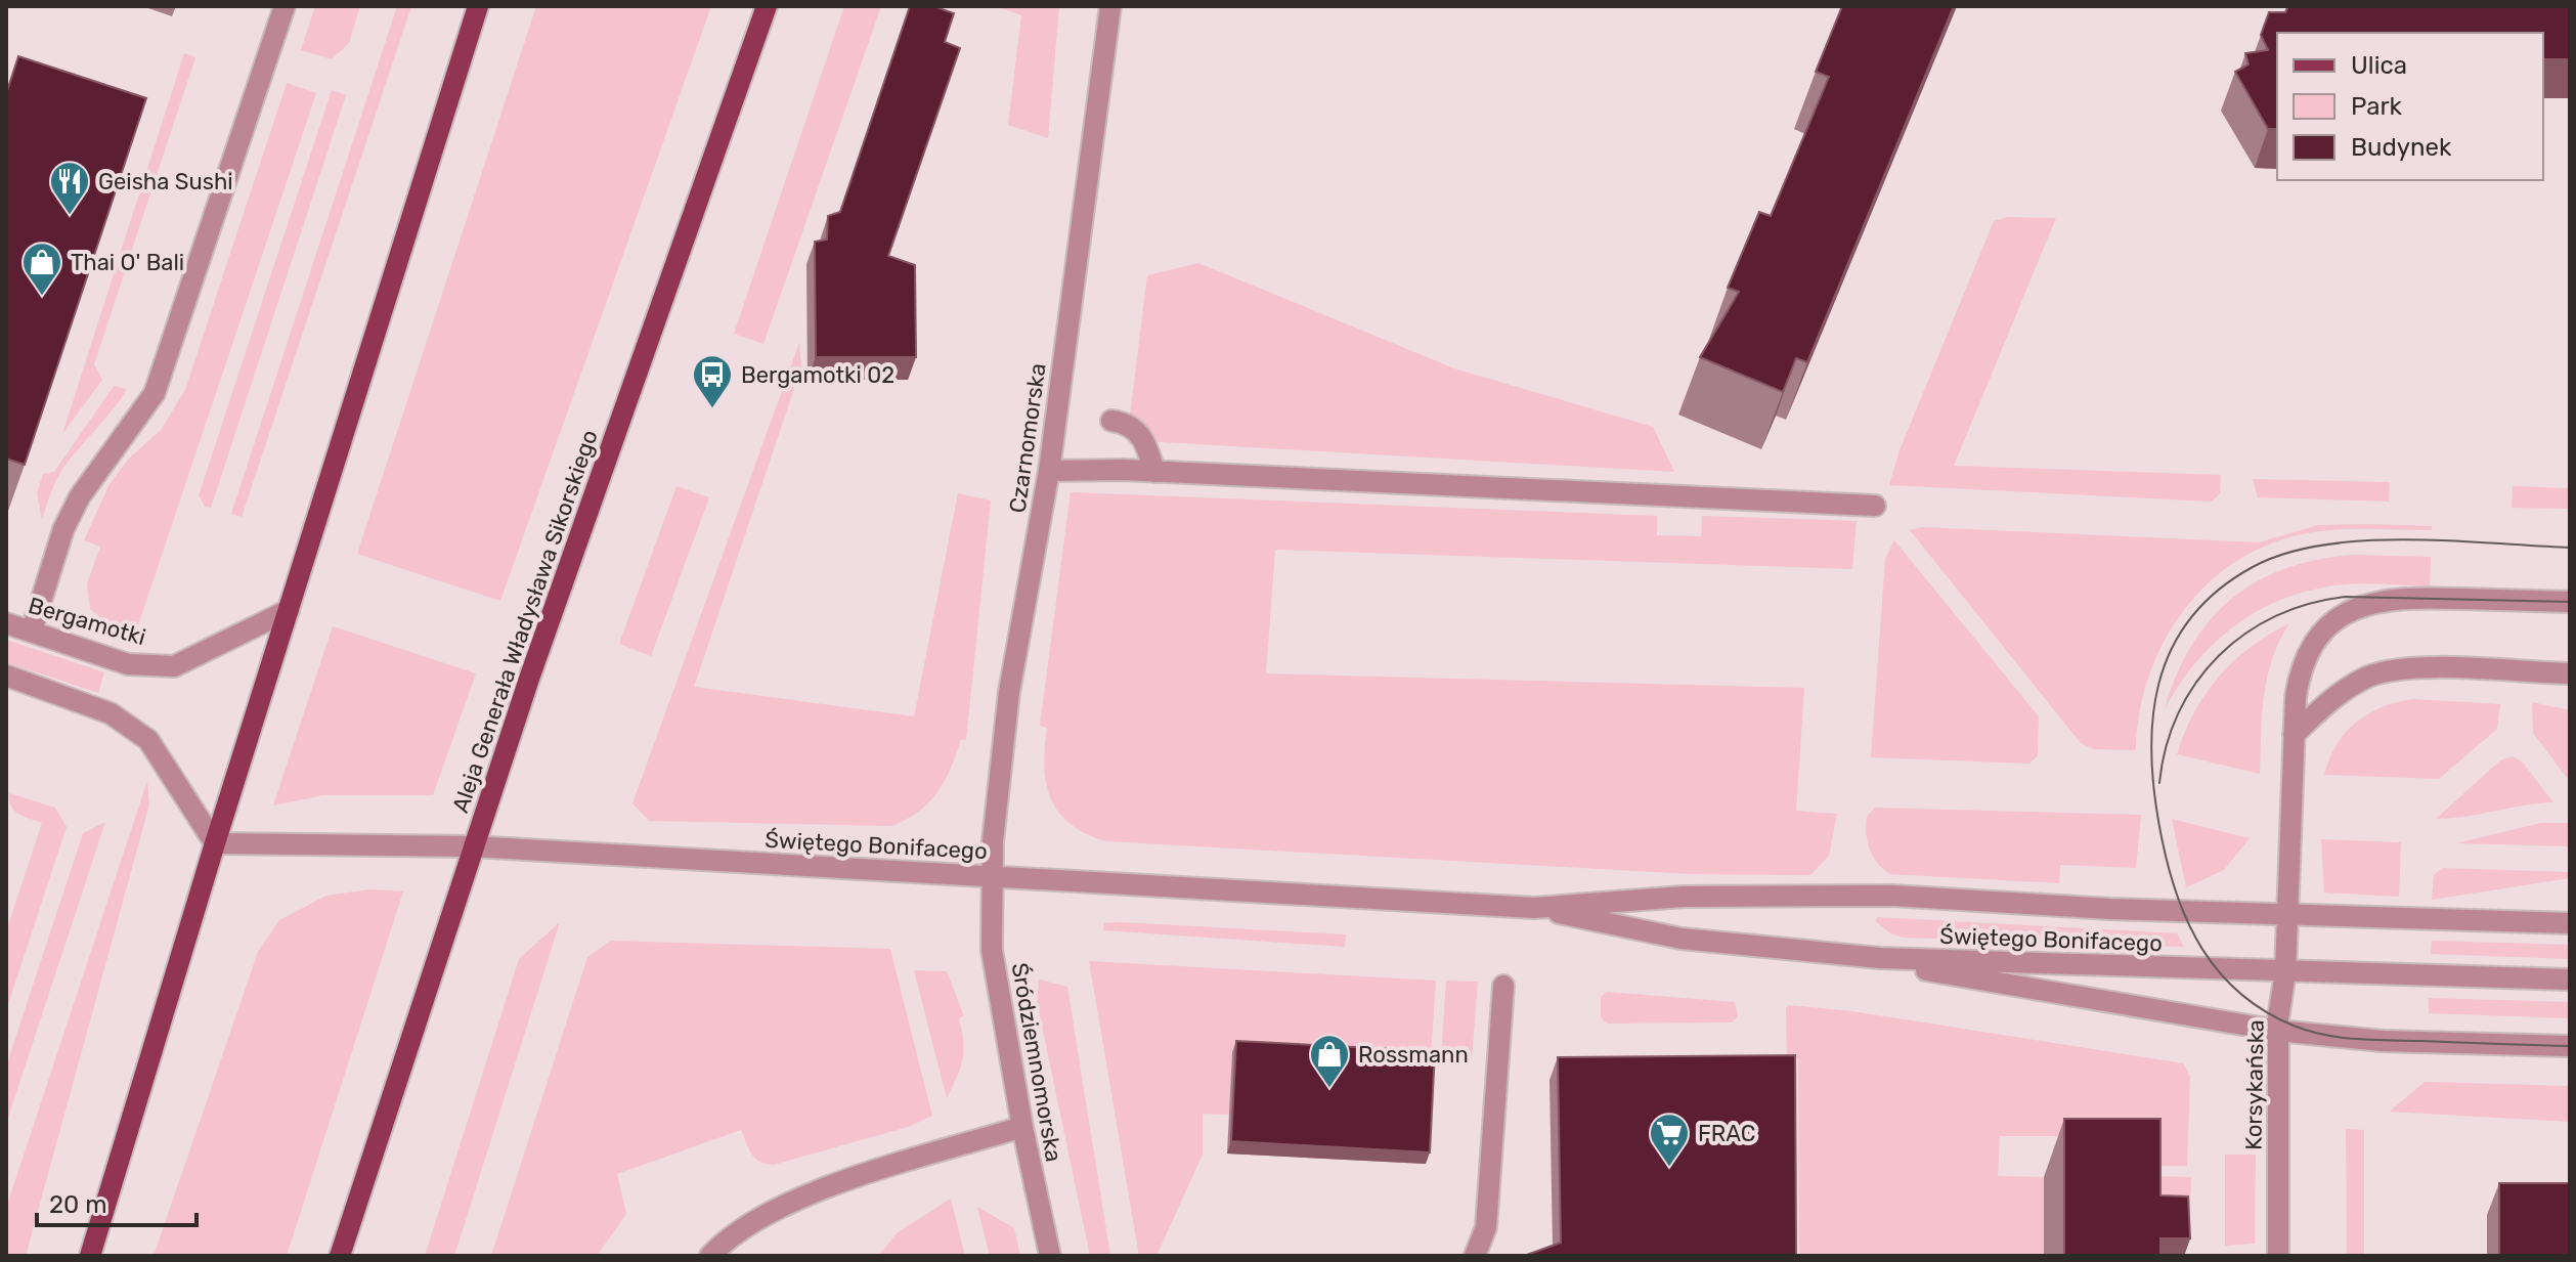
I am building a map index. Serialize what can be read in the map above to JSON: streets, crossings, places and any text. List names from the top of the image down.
{
  "streets": {
    "main road": ["Aleja Generała Władysława Sikorskiego"],
    "street": [
      "Czarnomorska",
      "Bergamotki",
      "Świętego Bonifacego",
      "Śródziemnomorska",
      "Korsykańska"
    ]
  },
  "crossings": [
    ["Czarnomorska", "Świętego Bonifacego"],
    ["Czarnomorska", "Śródziemnomorska"],
    ["Aleja Generała Władysława Sikorskiego", "Świętego Bonifacego"],
    ["Świętego Bonifacego", "Śródziemnomorska"],
    ["Świętego Bonifacego", "Korsykańska"]
  ],
  "places": {
    "restaurant": ["Geisha Sushi"],
    "shop": ["Thai O' Bali", "Rossmann"],
    "bus stop": ["Bergamotki 02"],
    "supermarket": ["FRAC"]
  },
  "legend": ["Ulica", "Park", "Budynek"],
  "scale_bar": "20 m"
}
